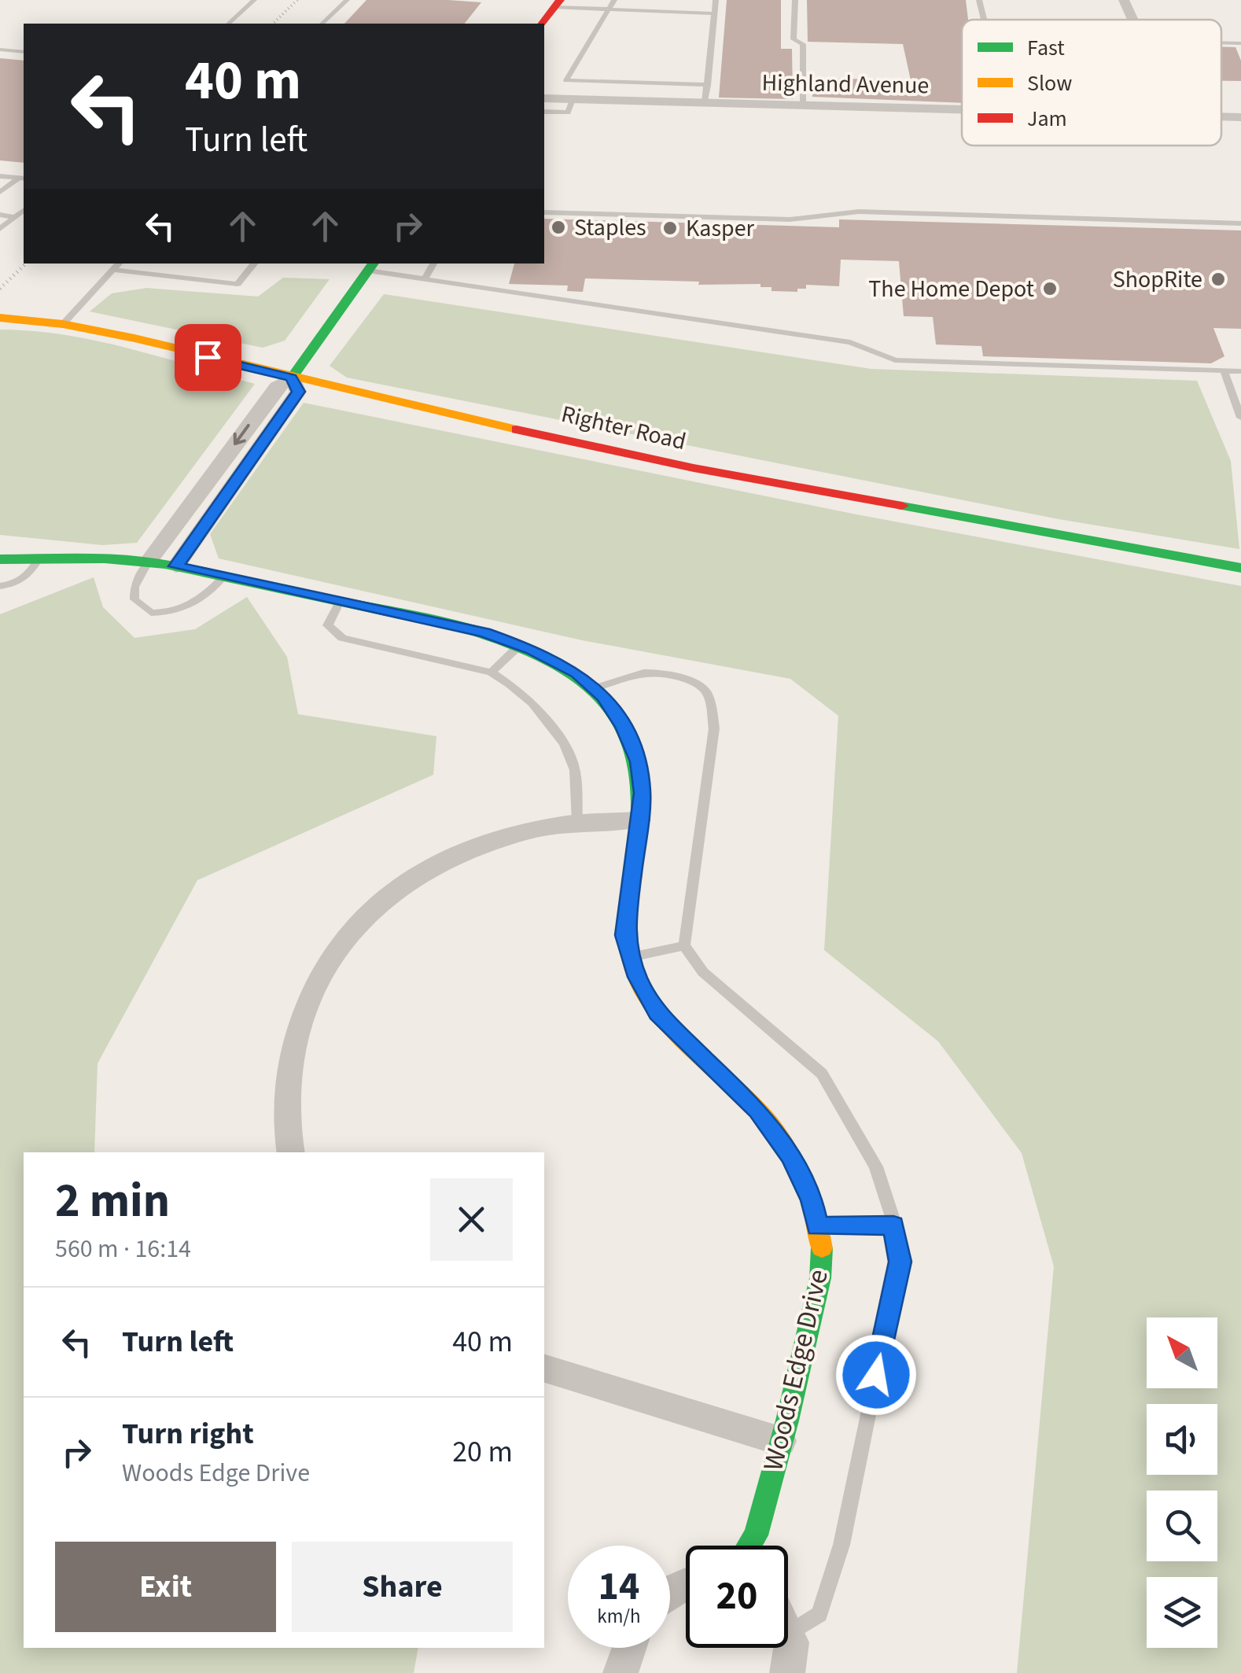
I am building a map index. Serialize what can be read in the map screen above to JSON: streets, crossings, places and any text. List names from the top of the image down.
{
  "streets": {
    "street": ["Highland Avenue", "Righter Road", "Woods Edge Drive"]
  },
  "places": [
    "Staples",
    "Kasper",
    "ShopRite",
    "The Home Depot"
  ],
  "legend": ["Fast", "Slow", "Jam"],
  "north": "top left",
  "page": {
    "turn": ["40 m", "Turn left"],
    "heading": ["2 min", "560 m · 16:14"],
    "list": [
      {
        "name": "Turn left",
        "value": "40 m"
      },
      {
        "name": "Turn right",
        "note": "Woods Edge Drive",
        "value": "20 m"
      }
    ],
    "buttons": ["Exit", "Share"],
    "speed": "14 km/h",
    "limit": "20"
  }
}
